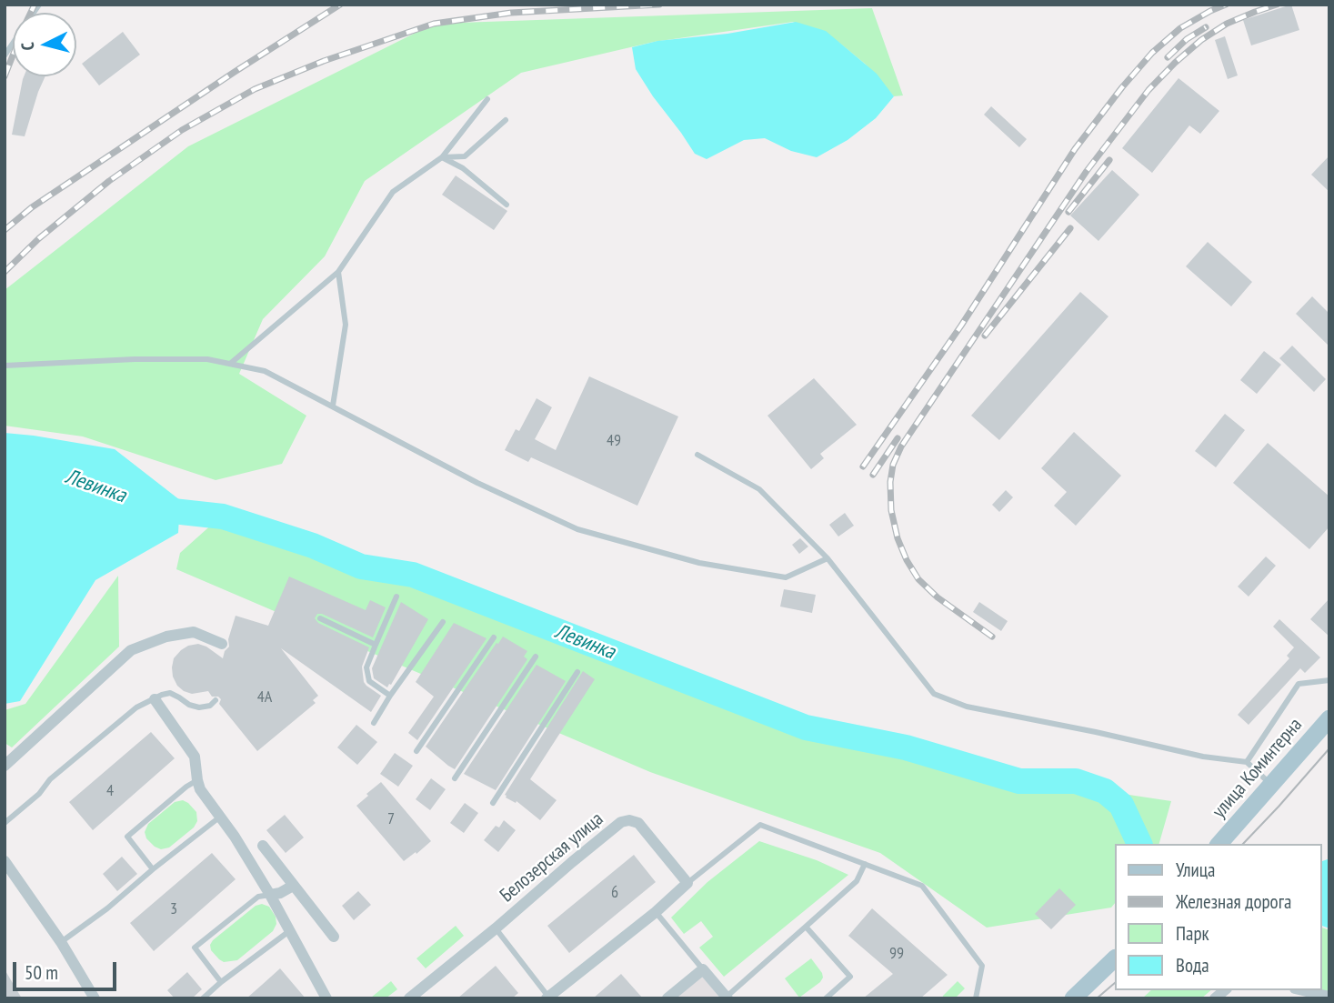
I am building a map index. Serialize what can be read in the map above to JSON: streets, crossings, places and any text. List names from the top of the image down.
{
  "streets": {
    "main road": ["улица Коминтерна"],
    "street": ["Белозерская улица"]
  },
  "water": ["Левинка"],
  "house_numbers": [
    "49",
    "4А",
    "4",
    "7",
    "6",
    "3",
    "99"
  ],
  "legend": [
    "Улица",
    "Железная дорога",
    "Парк",
    "Вода"
  ],
  "scale_bar": "50 m",
  "north": "left"
}
